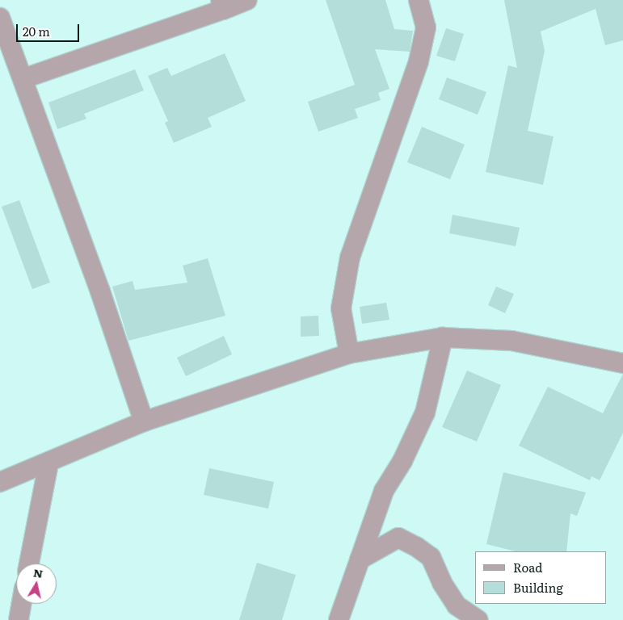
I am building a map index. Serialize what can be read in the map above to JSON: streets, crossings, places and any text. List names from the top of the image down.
{
  "legend": ["Road", "Building"],
  "scale_bar": "20 m",
  "north": "top"
}
